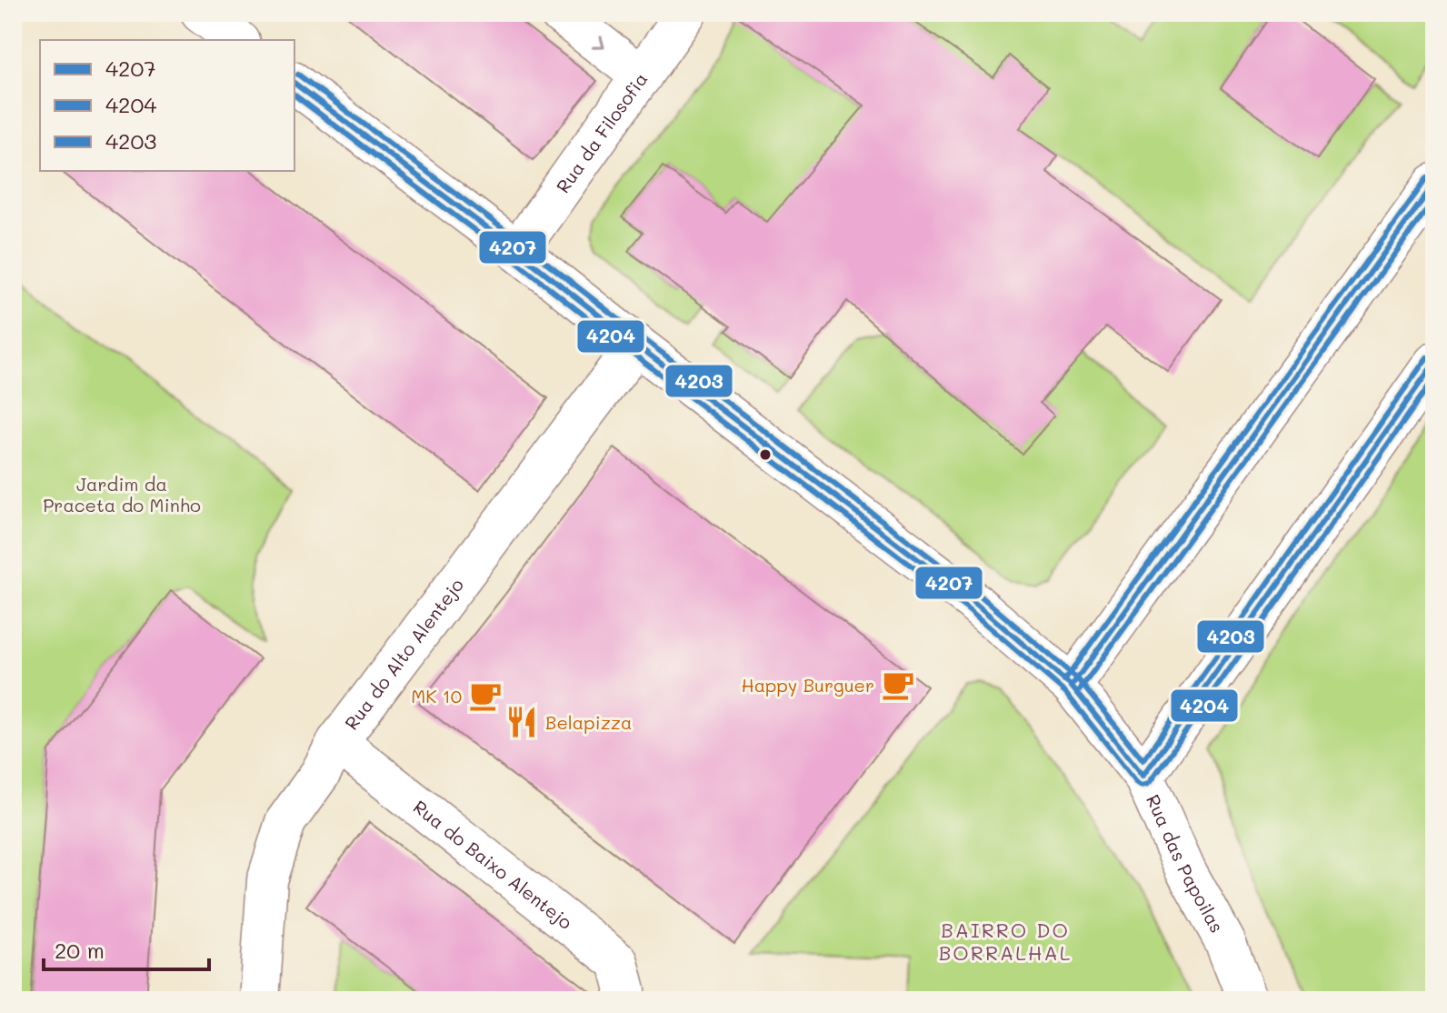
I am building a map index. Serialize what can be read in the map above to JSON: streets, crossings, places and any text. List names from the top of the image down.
{
  "streets": {
    "street": [
      "Rua da Filosofia",
      "Rua do Alto Alentejo",
      "Rua das Papoilas",
      "Rua do Baixo Alentejo"
    ]
  },
  "crossings": [
    ["Rua da Filosofia", "Rua das Papoilas"],
    ["Rua do Alto Alentejo", "Rua das Papoilas"],
    ["Rua do Alto Alentejo", "Rua do Baixo Alentejo"]
  ],
  "districts": ["BAIRRO DO BORRALHAL"],
  "parks": ["Jardim da Praceta do Minho"],
  "places": {
    "cafe": ["Happy Burguer", "MK 10"],
    "restaurant": ["Belapizza"]
  },
  "lines": ["transit line 4203", "transit line 4207", "transit line 4204"],
  "legend": ["4207", "4204", "4203"],
  "scale_bar": "20 m"
}
